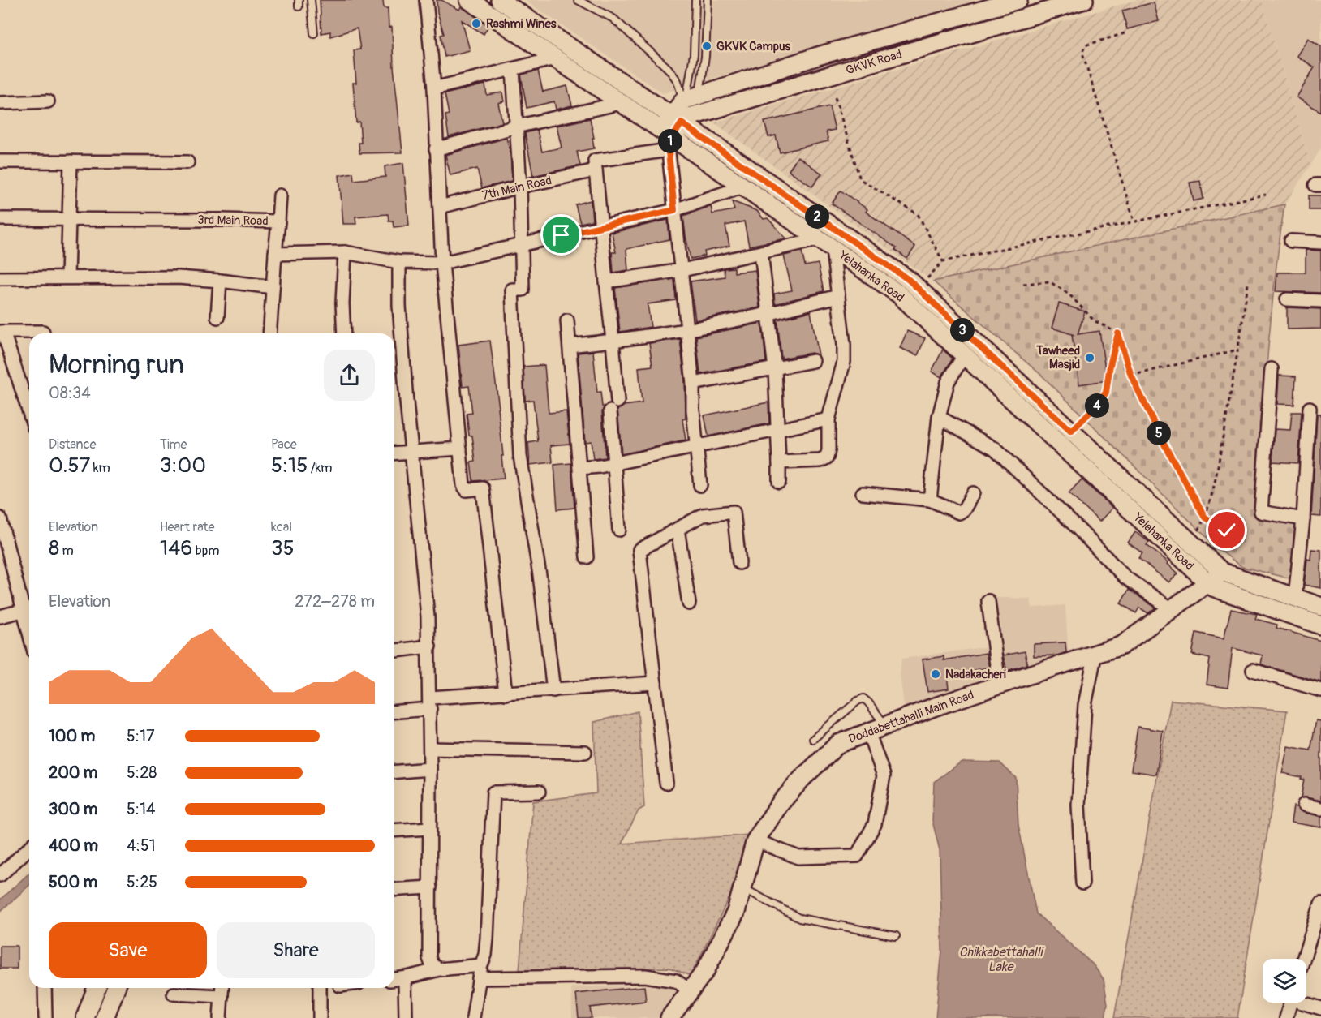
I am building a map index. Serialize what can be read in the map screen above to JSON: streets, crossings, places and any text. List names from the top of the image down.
{
  "streets": {
    "main road": ["GKVK Road", "Yelahanka Road", "Doddabettahalli Main Road"],
    "street": ["7th Main Road", "3rd Main Road"]
  },
  "crossings": [
    ["GKVK Road", "Yelahanka Road"],
    ["Yelahanka Road", "Doddabettahalli Main Road"]
  ],
  "water": ["Chikkabettahalli Lake"],
  "places": [
    "Rashmi Wines",
    "GKVK Campus",
    "Tawheed Masjid",
    "Nadakacheri"
  ],
  "page": {
    "pins": [
      "1",
      "2",
      "3",
      "4",
      "5"
    ],
    "heading": ["Morning run", "08:34"],
    "stats": [
      ["Distance", "0.57 km"],
      ["Time", "3:00"],
      ["Pace", "5:15 /km"],
      ["Elevation", "8 m"],
      ["Heart rate", "146 bpm"],
      ["kcal", "35"]
    ],
    "chart": ["Elevation", "272–278 m"],
    "list": [
      {
        "name": "100 m",
        "note": "5:17"
      },
      {
        "name": "200 m",
        "note": "5:28"
      },
      {
        "name": "300 m",
        "note": "5:14"
      },
      {
        "name": "400 m",
        "note": "4:51"
      },
      {
        "name": "500 m",
        "note": "5:25"
      }
    ],
    "buttons": ["Save", "Share"]
  }
}
